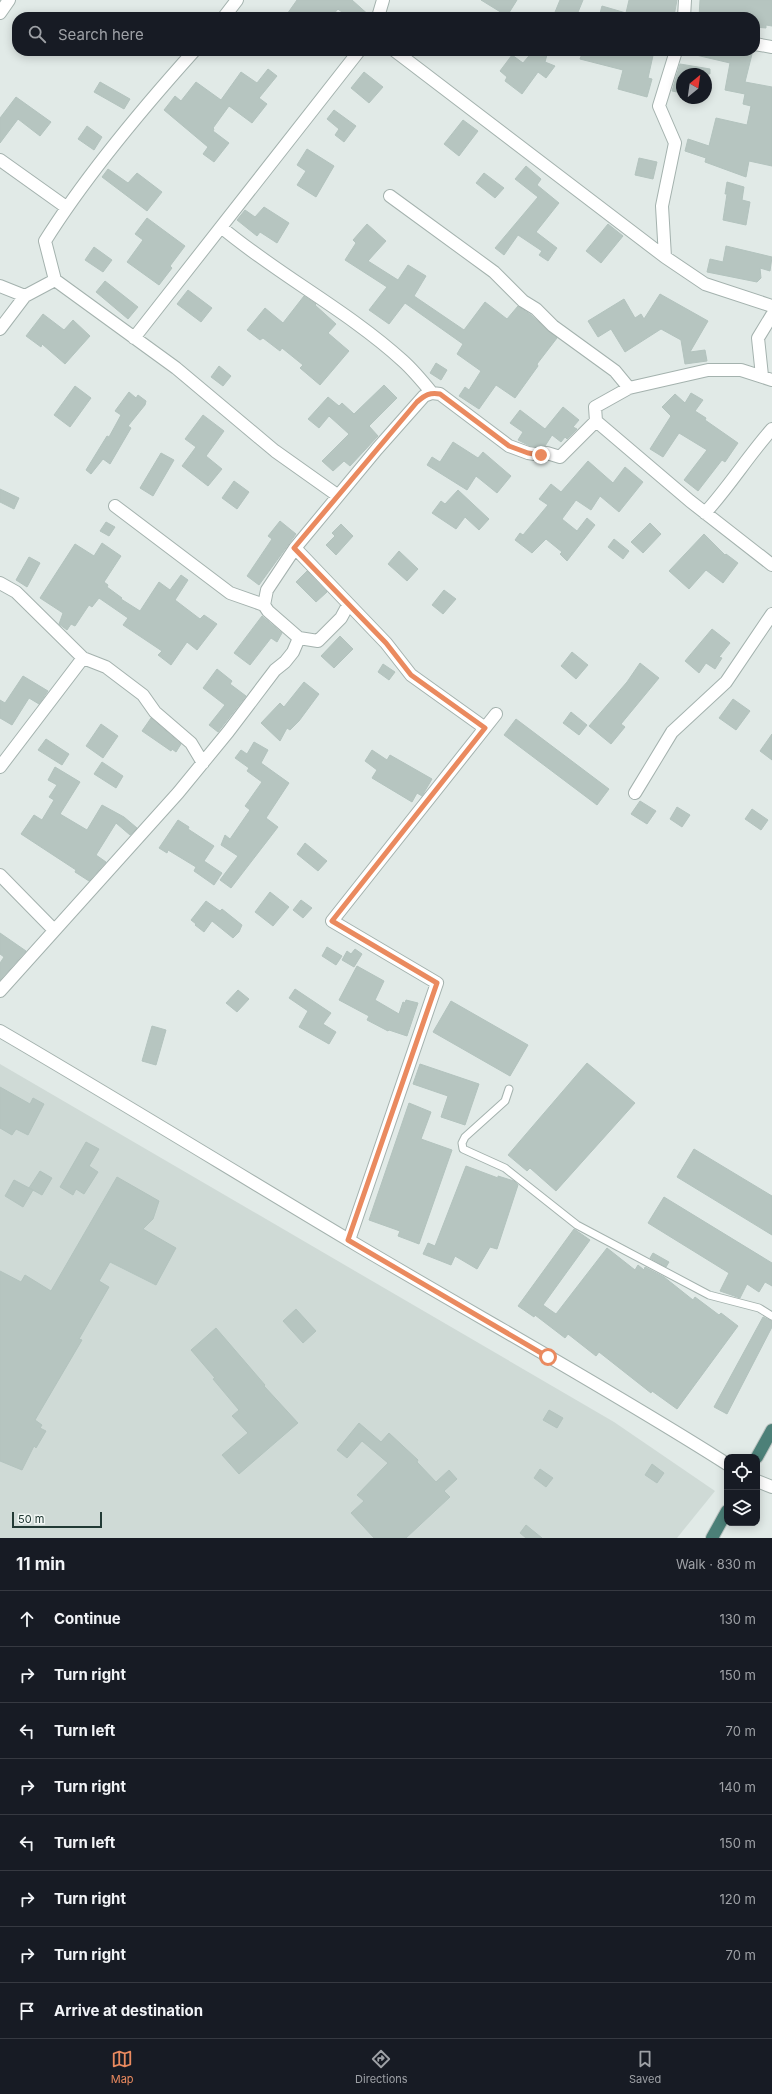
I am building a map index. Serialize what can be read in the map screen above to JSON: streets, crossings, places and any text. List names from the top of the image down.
{
  "scale_bar": "50 m",
  "north": "top right",
  "page": {
    "search": "Search here",
    "scale": "50 m",
    "heading": ["11 min", "Walk · 830 m"],
    "list": [
      ["Continue", "130 m"],
      ["Turn right", "150 m"],
      ["Turn left", "70 m"],
      ["Turn right", "140 m"],
      ["Turn left", "150 m"],
      ["Turn right", "120 m"],
      ["Turn right", "70 m"],
      "Arrive at destination"
    ],
    "nav": ["Map", "Directions", "Saved"]
  }
}
